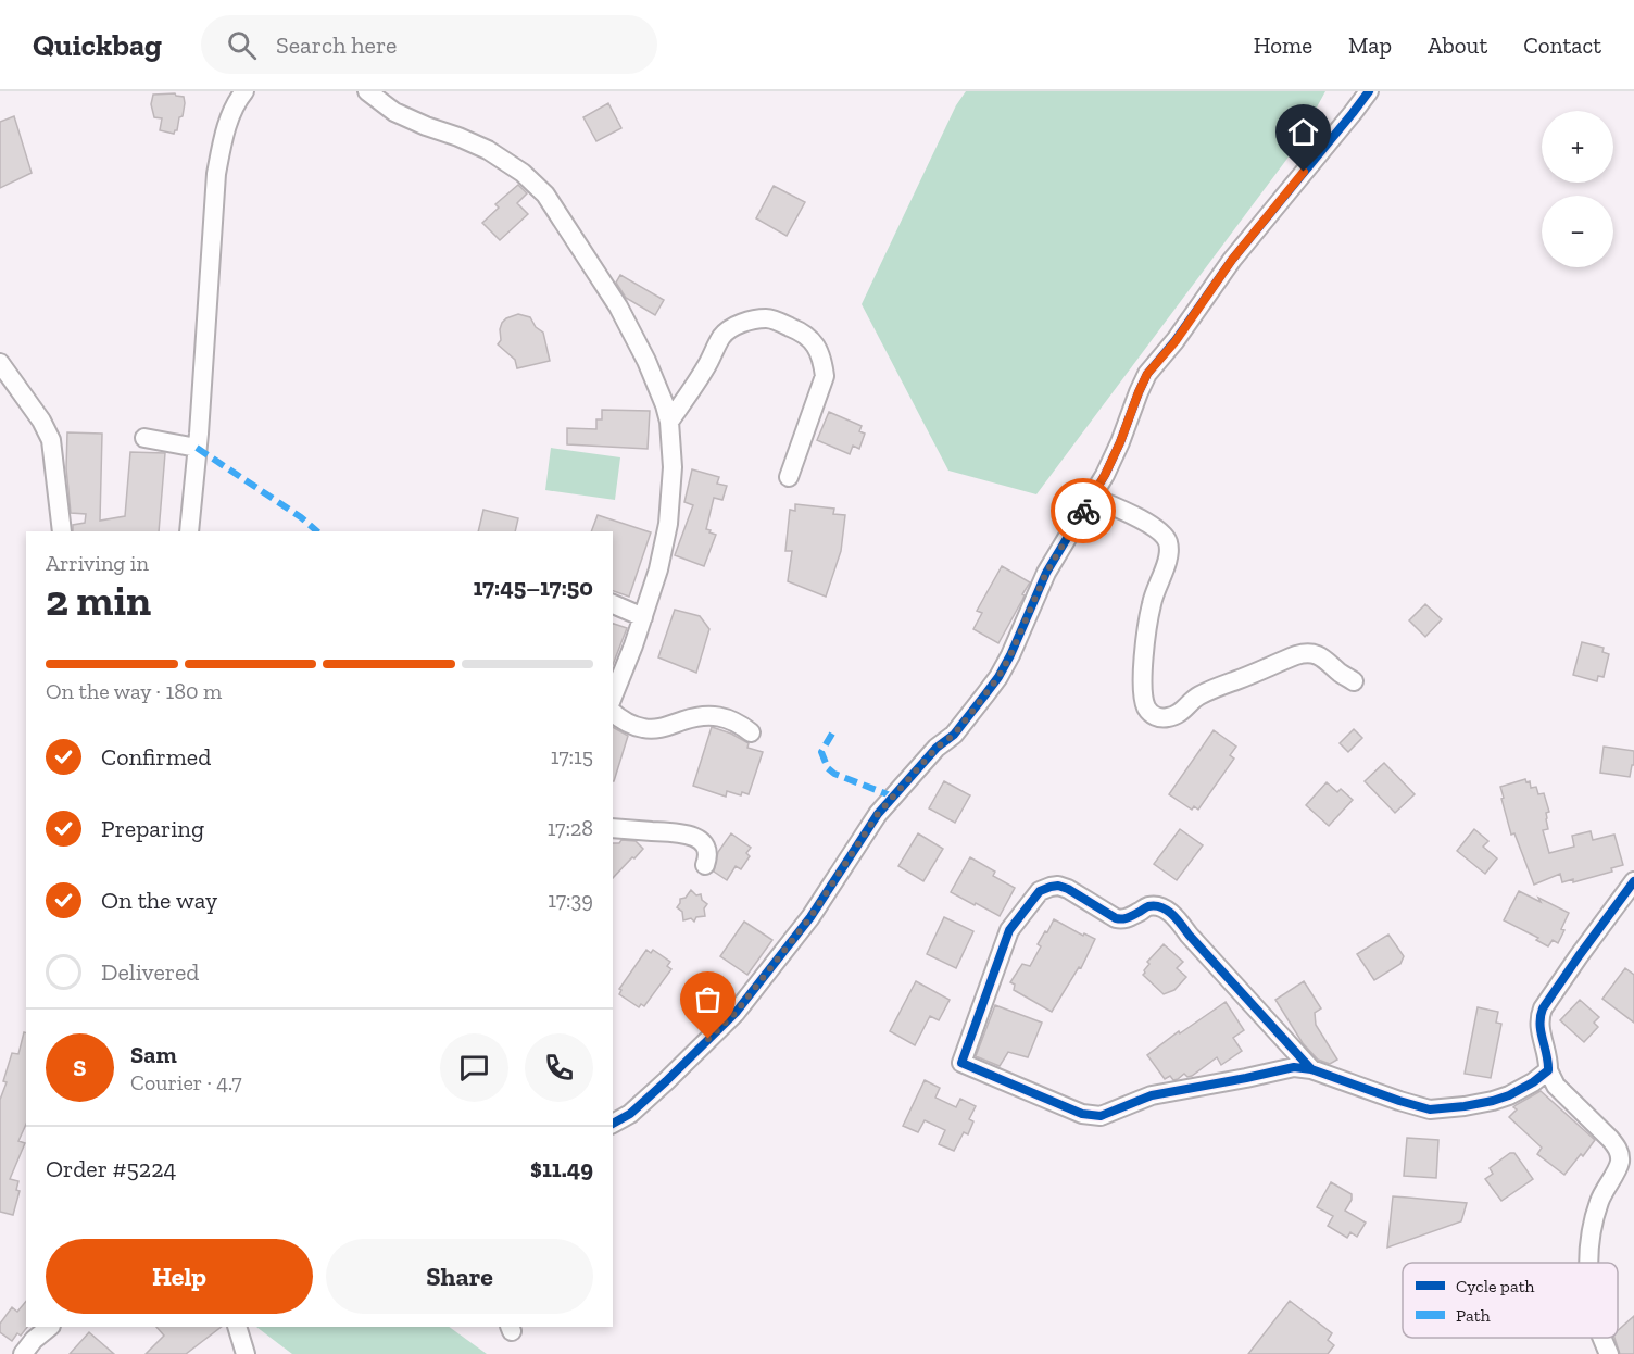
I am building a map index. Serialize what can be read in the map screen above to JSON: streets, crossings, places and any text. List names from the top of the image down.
{
  "legend": ["Cycle path", "Path"],
  "page": {
    "header": "Quickbag",
    "search": "Search here",
    "nav": [
      "Home",
      "Map",
      "About",
      "Contact"
    ],
    "map_buttons": ["+", "−"],
    "heading": ["2 min", "Arriving in", "17:45–17:50"],
    "panel": [
      "Sam",
      "Courier · 4.7",
      "Order #5224",
      "$11.49"
    ],
    "bar": "On the way · 180 m",
    "list": [
      ["Confirmed", "17:15"],
      ["Preparing", "17:28"],
      ["On the way", "17:39"],
      "Delivered"
    ],
    "round": "S",
    "buttons": ["Help", "Share"]
  }
}
